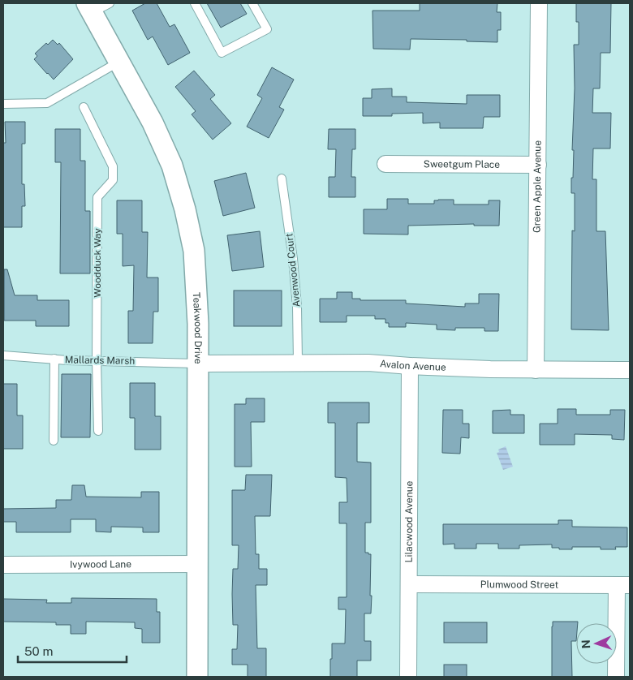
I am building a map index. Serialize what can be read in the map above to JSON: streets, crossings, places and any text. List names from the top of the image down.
{
  "streets": {
    "street": [
      "Sweetgum Place",
      "Green Apple Avenue",
      "Teakwood Drive",
      "Avalon Avenue",
      "Lilacwood Avenue",
      "Ivywood Lane",
      "Plumwood Street"
    ],
    "lane": ["Woodduck Way", "Avenwood Court", "Mallards Marsh"]
  },
  "crossings": [
    ["Sweetgum Place", "Green Apple Avenue"],
    ["Green Apple Avenue", "Avalon Avenue"],
    ["Woodduck Way", "Mallards Marsh"],
    ["Avenwood Court", "Avalon Avenue"],
    ["Teakwood Drive", "Mallards Marsh"],
    ["Teakwood Drive", "Avalon Avenue"],
    ["Teakwood Drive", "Ivywood Lane"],
    ["Mallards Marsh", "Avalon Avenue"],
    ["Avalon Avenue", "Lilacwood Avenue"],
    ["Lilacwood Avenue", "Plumwood Street"]
  ],
  "scale_bar": "50 m",
  "north": "left"
}
